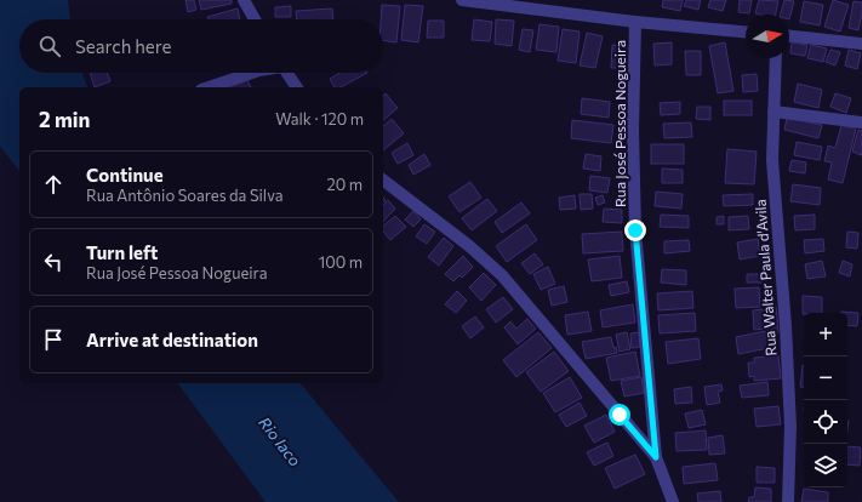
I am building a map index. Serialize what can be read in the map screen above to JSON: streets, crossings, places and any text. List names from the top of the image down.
{
  "streets": {
    "street": ["Rua José Pessoa Nogueira", "Rua Walter Paula d'Avila"]
  },
  "water": ["Rio Iaco"],
  "north": "right",
  "page": {
    "search": "Search here",
    "heading": ["2 min", "Walk · 120 m"],
    "list": [
      ["Continue", "Rua Antônio Soares da Silva", "20 m"],
      ["Turn left", "Rua José Pessoa Nogueira", "100 m"],
      "Arrive at destination"
    ],
    "map_buttons": ["+", "−"]
  }
}
